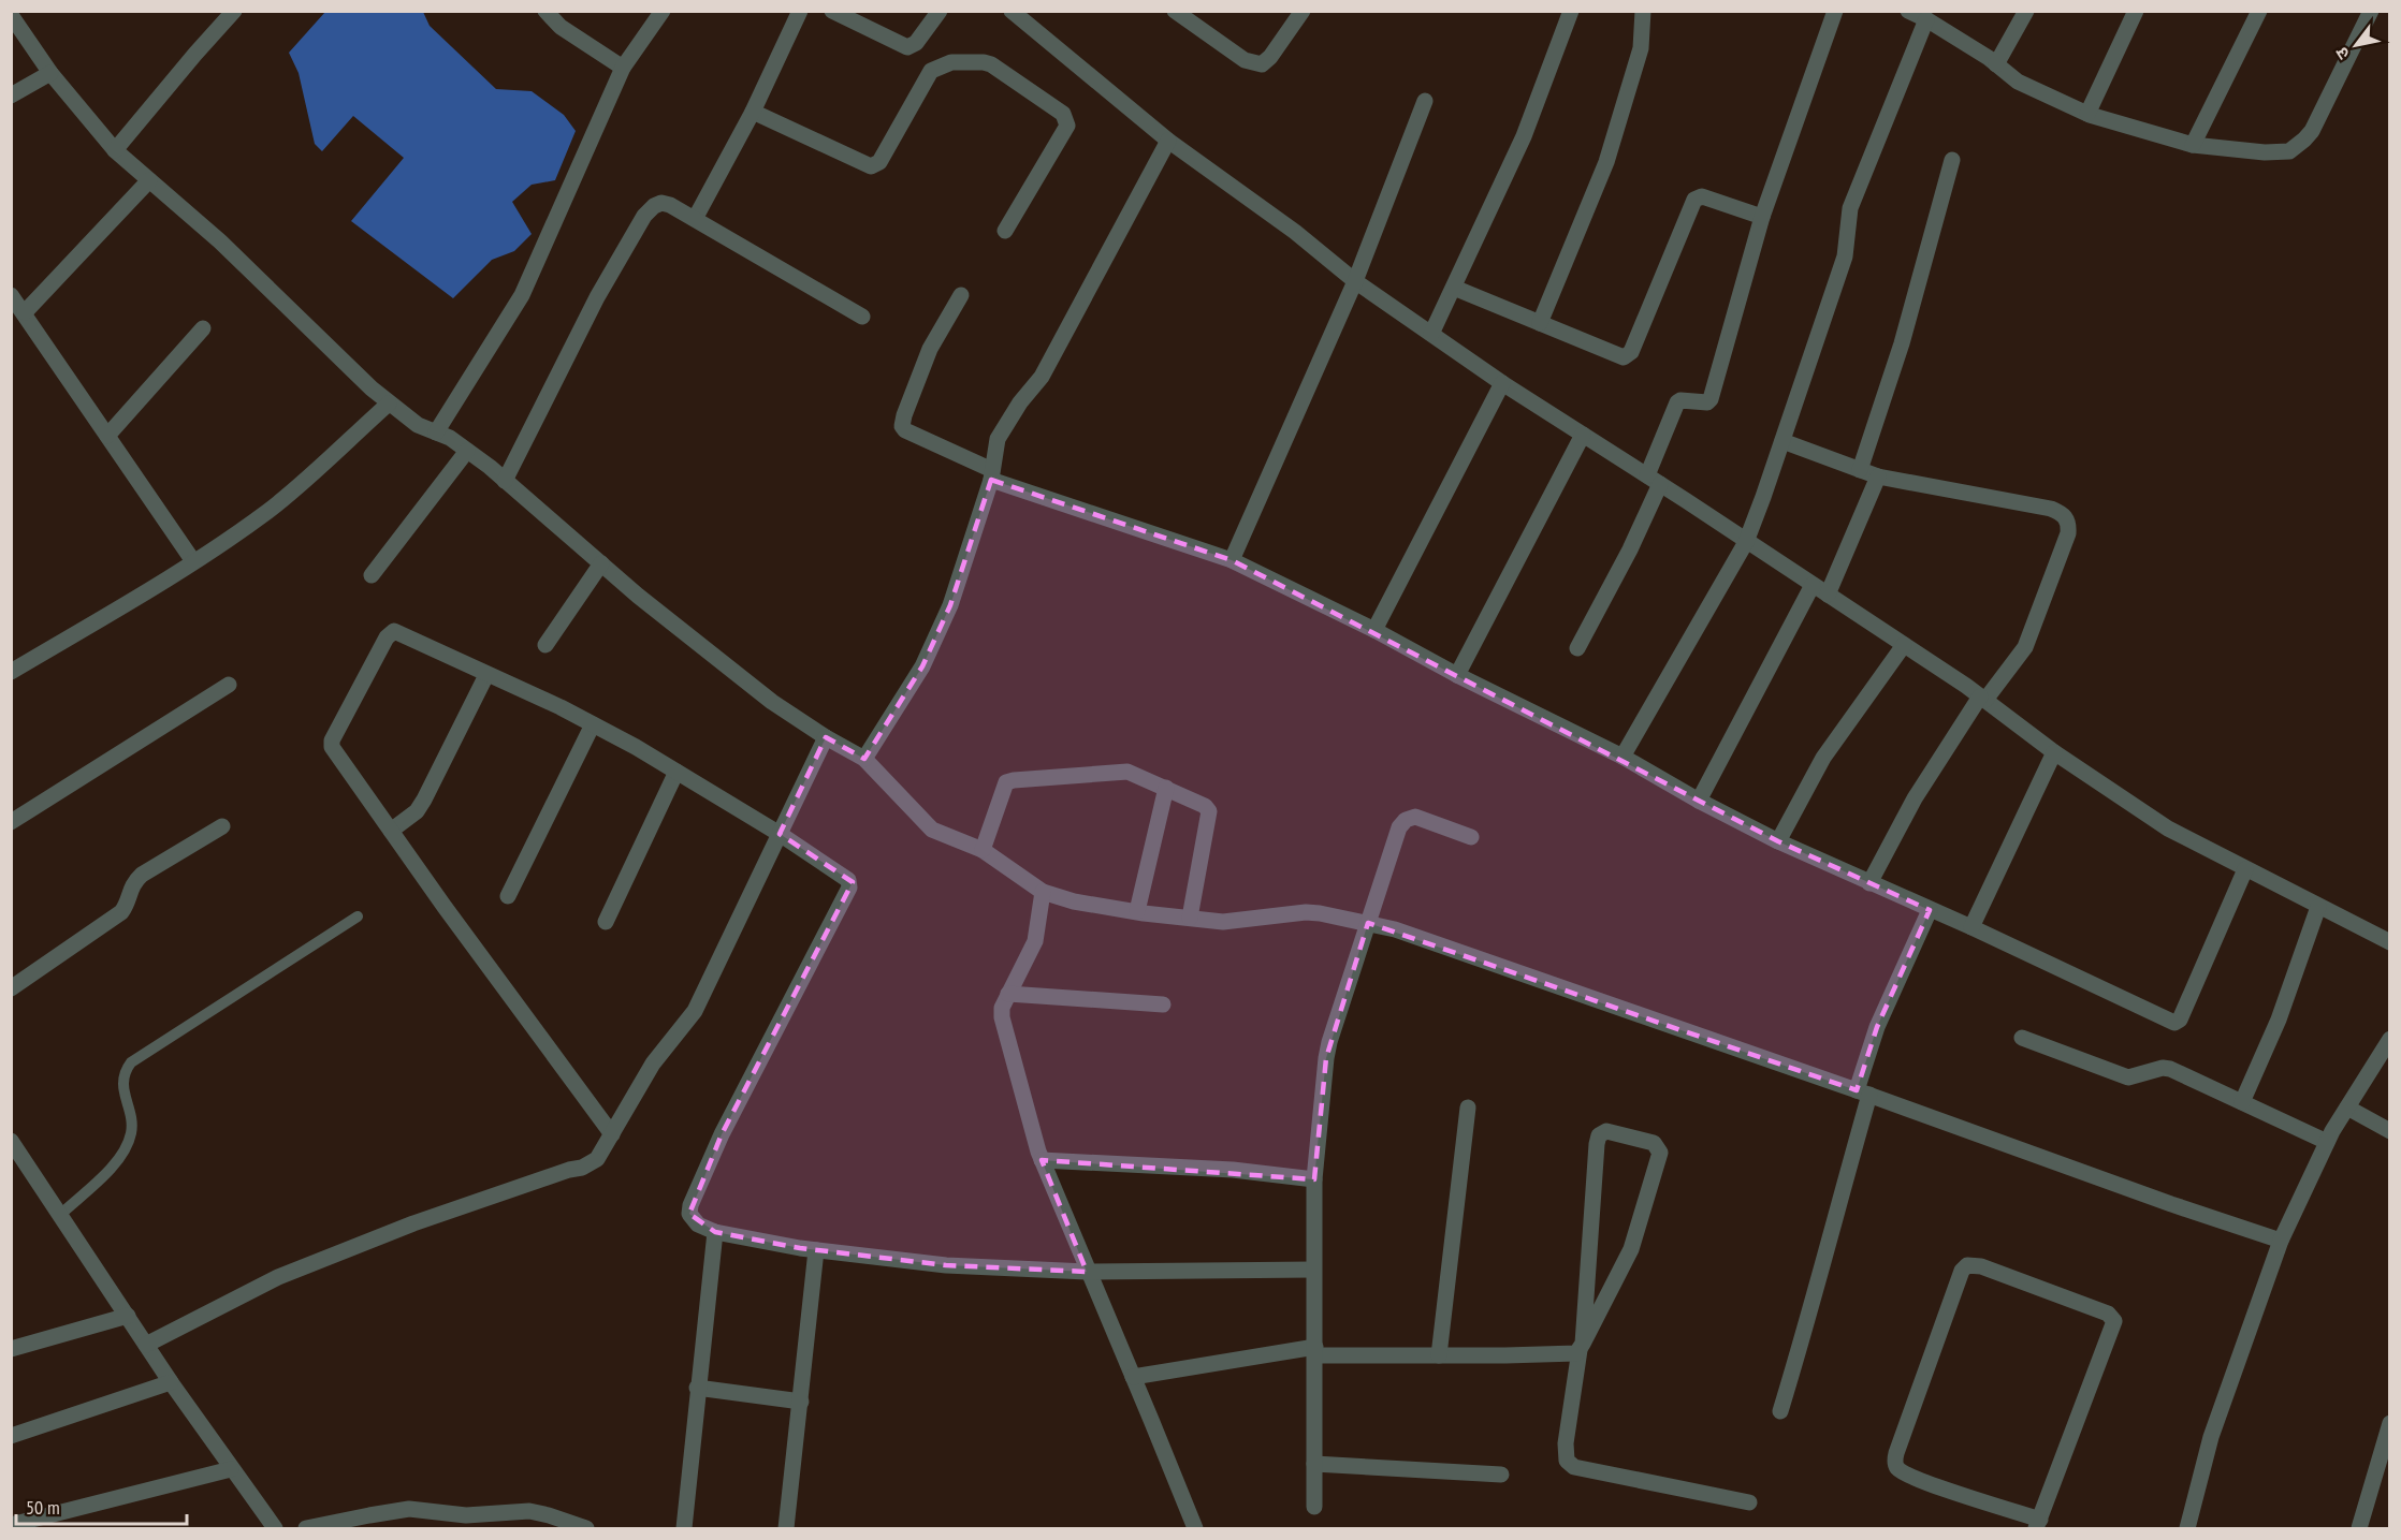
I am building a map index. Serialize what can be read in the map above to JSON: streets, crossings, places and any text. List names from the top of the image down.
{
  "scale_bar": "50 m",
  "north": "bottom left"
}
